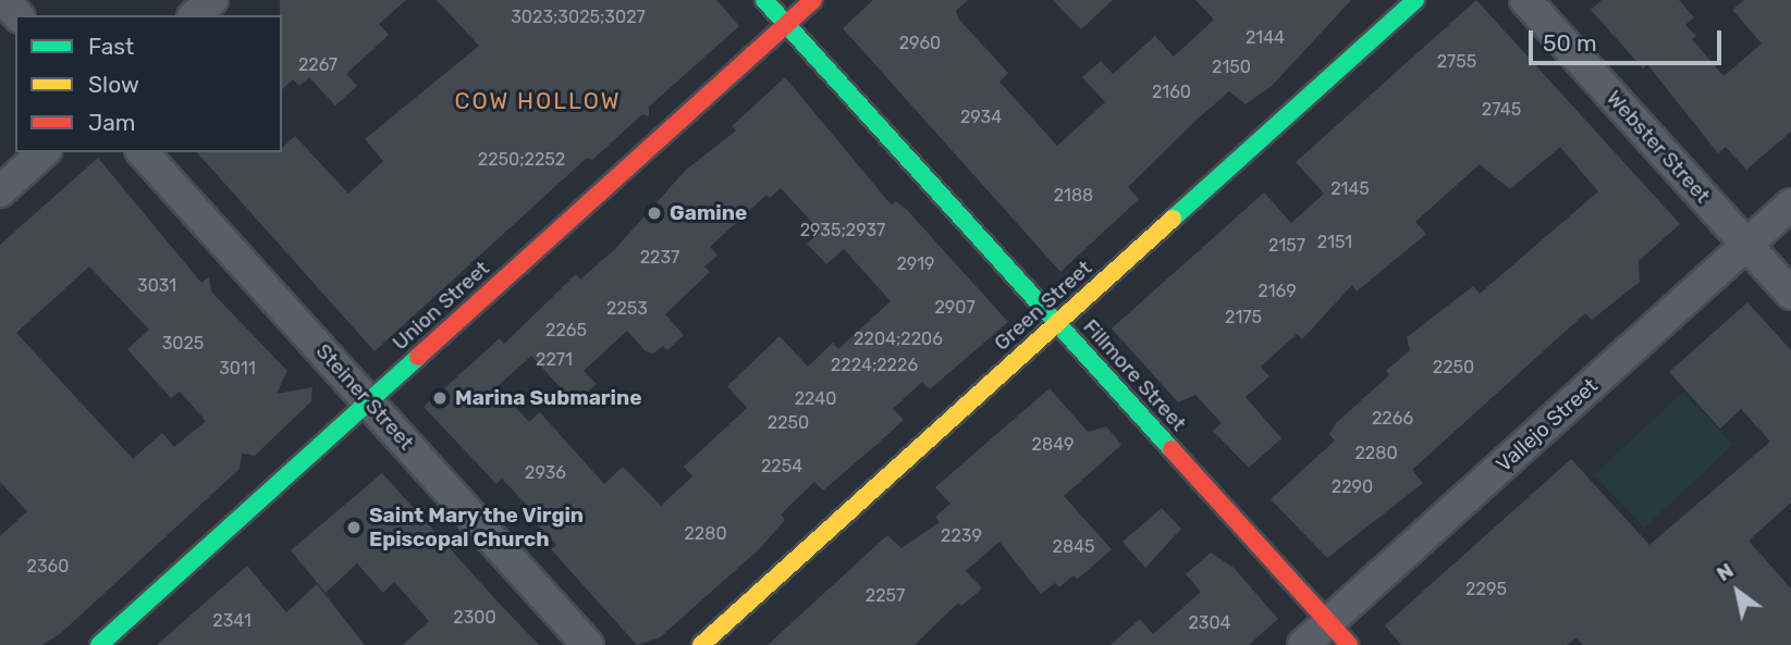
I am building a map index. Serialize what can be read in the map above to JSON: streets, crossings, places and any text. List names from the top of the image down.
{
  "streets": {
    "street": [
      "Webster Street",
      "Union Street",
      "Green Street",
      "Fillmore Street",
      "Steiner Street",
      "Vallejo Street"
    ]
  },
  "crossings": [
    ["Webster Street", "Vallejo Street"],
    ["Union Street", "Fillmore Street"],
    ["Union Street", "Steiner Street"],
    ["Green Street", "Fillmore Street"],
    ["Fillmore Street", "Vallejo Street"]
  ],
  "districts": ["COW HOLLOW"],
  "places": ["Gamine", "Marina Submarine", "Saint Mary the Virgin Episcopal Church"],
  "house_numbers": [
    "3023;3025;3027",
    "2144",
    "2960",
    "2755",
    "2267",
    "2150",
    "2160",
    "2745",
    "2934",
    "2250;2252",
    "2145",
    "2188",
    "2935;2937",
    "2151",
    "2157",
    "2237",
    "2919",
    "3031",
    "2169",
    "2907",
    "2253",
    "2175",
    "2265",
    "2204;2206",
    "3025",
    "2271",
    "2224;2226",
    "2250",
    "3011",
    "2240",
    "2266",
    "2250",
    "2849",
    "2280",
    "2254",
    "2936",
    "2290",
    "2280",
    "2239",
    "2845",
    "2360",
    "2295",
    "2257",
    "2300",
    "2341",
    "2304"
  ],
  "legend": ["Fast", "Slow", "Jam"],
  "scale_bar": "50 m",
  "north": "top left"
}
